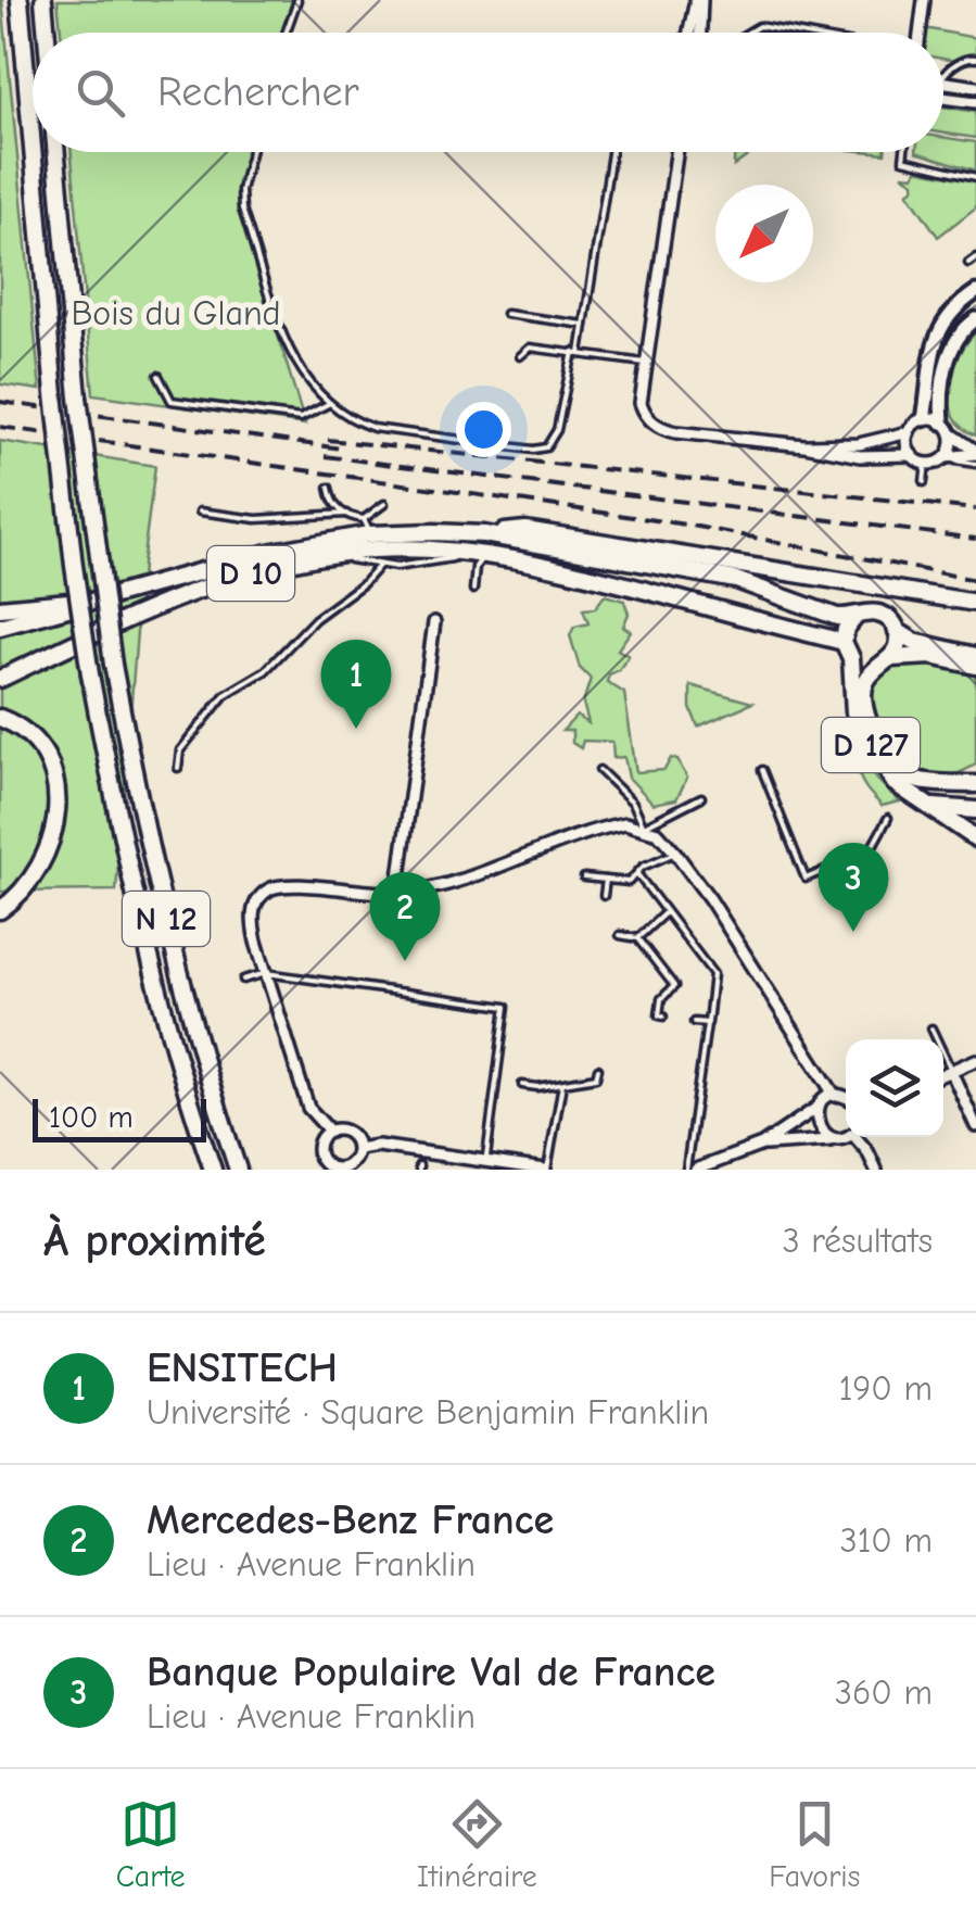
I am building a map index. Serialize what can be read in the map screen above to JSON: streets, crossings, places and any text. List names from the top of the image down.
{
  "streets": {
    "main road": ["D 10", "D 127", "N 12"]
  },
  "crossings": [
    ["D 10", "D 127"]
  ],
  "parks": ["Bois du Gland"],
  "scale_bar": "100 m",
  "north": "bottom left",
  "page": {
    "search": "Rechercher",
    "pins": ["1", "3", "2"],
    "scale": "100 m",
    "heading": ["À proximité", "3 résultats"],
    "list": [
      {
        "mark": "1",
        "name": "ENSITECH",
        "note": "Université · Square Benjamin Franklin",
        "value": "190 m"
      },
      {
        "mark": "2",
        "name": "Mercedes-Benz France",
        "note": "Lieu · Avenue Franklin",
        "value": "310 m"
      },
      {
        "mark": "3",
        "name": "Banque Populaire Val de France",
        "note": "Lieu · Avenue Franklin",
        "value": "360 m"
      }
    ],
    "nav": ["Carte", "Itinéraire", "Favoris"]
  }
}
